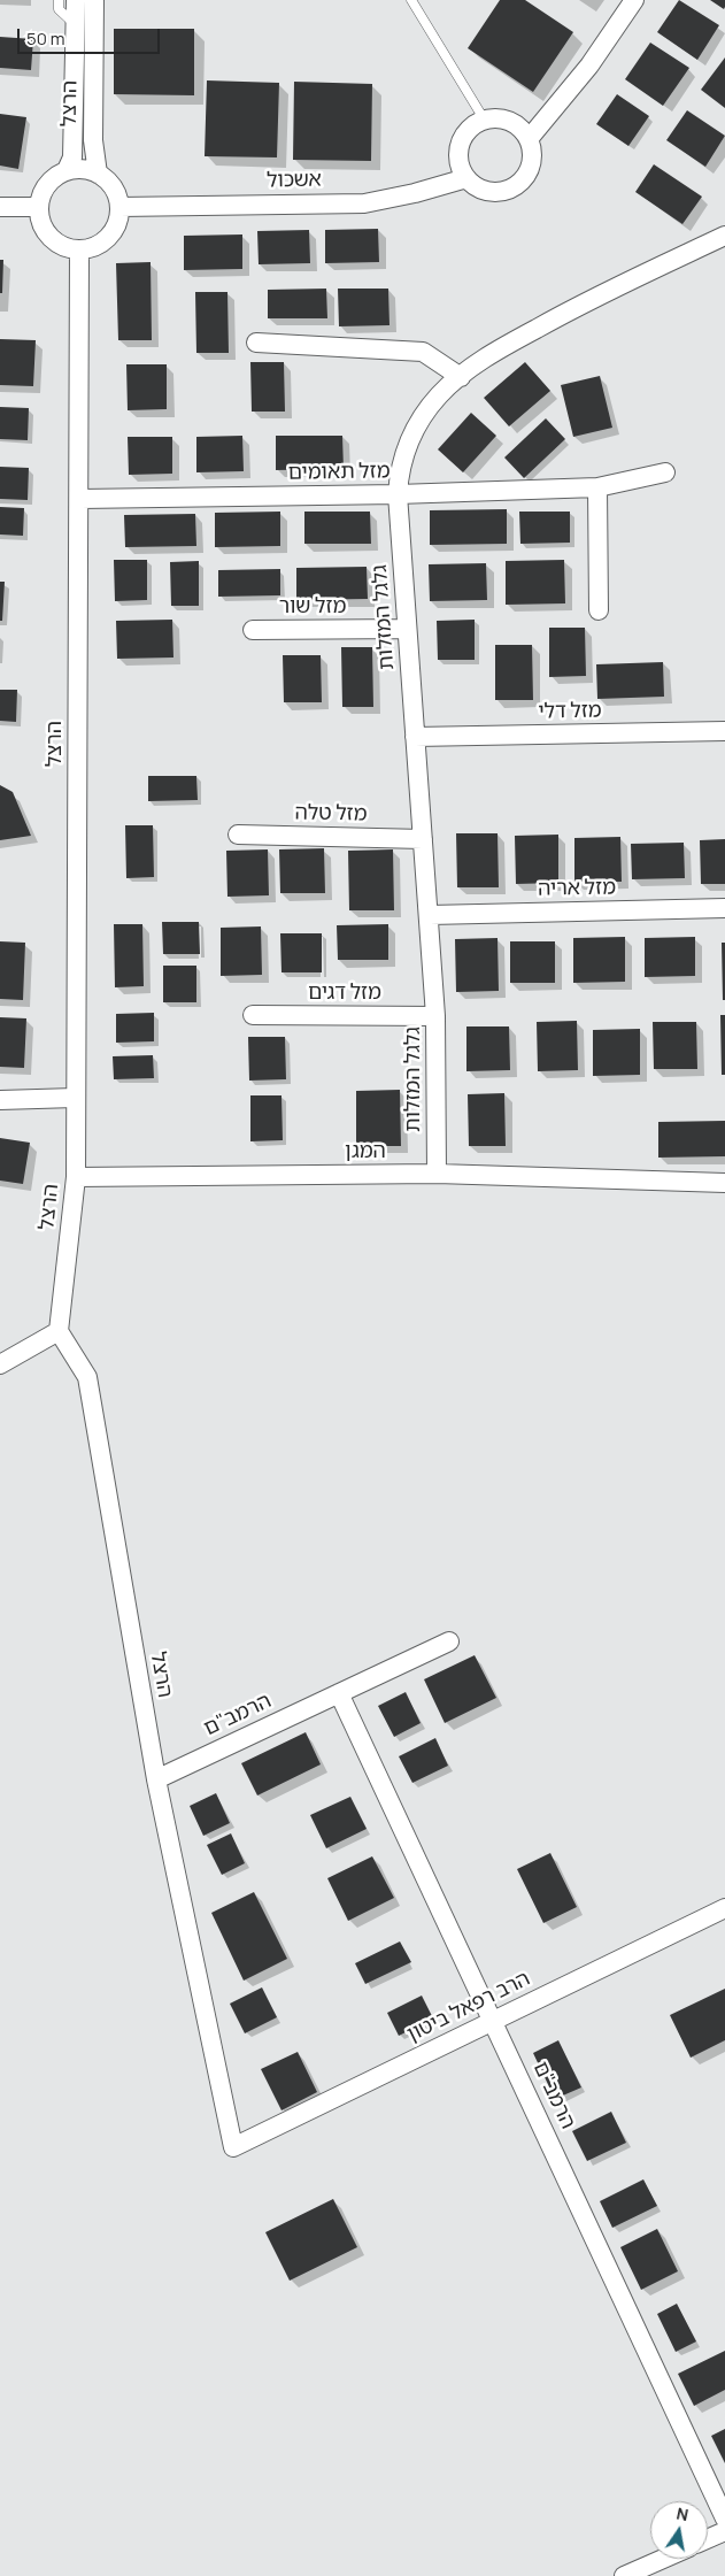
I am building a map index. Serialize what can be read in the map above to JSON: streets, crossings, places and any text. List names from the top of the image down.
{
  "streets": {
    "street": [
      "הרצל",
      "אשכול",
      "מזל תאומים",
      "מזל שור",
      "גלגל המזלות",
      "מזל דלי",
      "מזל טלה",
      "מזל אריה",
      "מזל דגים",
      "המגן",
      "הרמב\"ם",
      "הרב רפאל ביטון"
    ]
  },
  "crossings": [
    ["הרצל", "אשכול"],
    ["הרצל", "מזל תאומים"],
    ["הרצל", "המגן"],
    ["הרצל", "הרמב\"ם"],
    ["הרצל", "הרב רפאל ביטון"],
    ["מזל תאומים", "גלגל המזלות"],
    ["מזל שור", "גלגל המזלות"],
    ["גלגל המזלות", "מזל דלי"],
    ["גלגל המזלות", "מזל טלה"],
    ["גלגל המזלות", "מזל אריה"],
    ["גלגל המזלות", "מזל דגים"],
    ["גלגל המזלות", "המגן"],
    ["הרמב\"ם", "הרב רפאל ביטון"]
  ],
  "scale_bar": "50 m",
  "north": "top"
}
